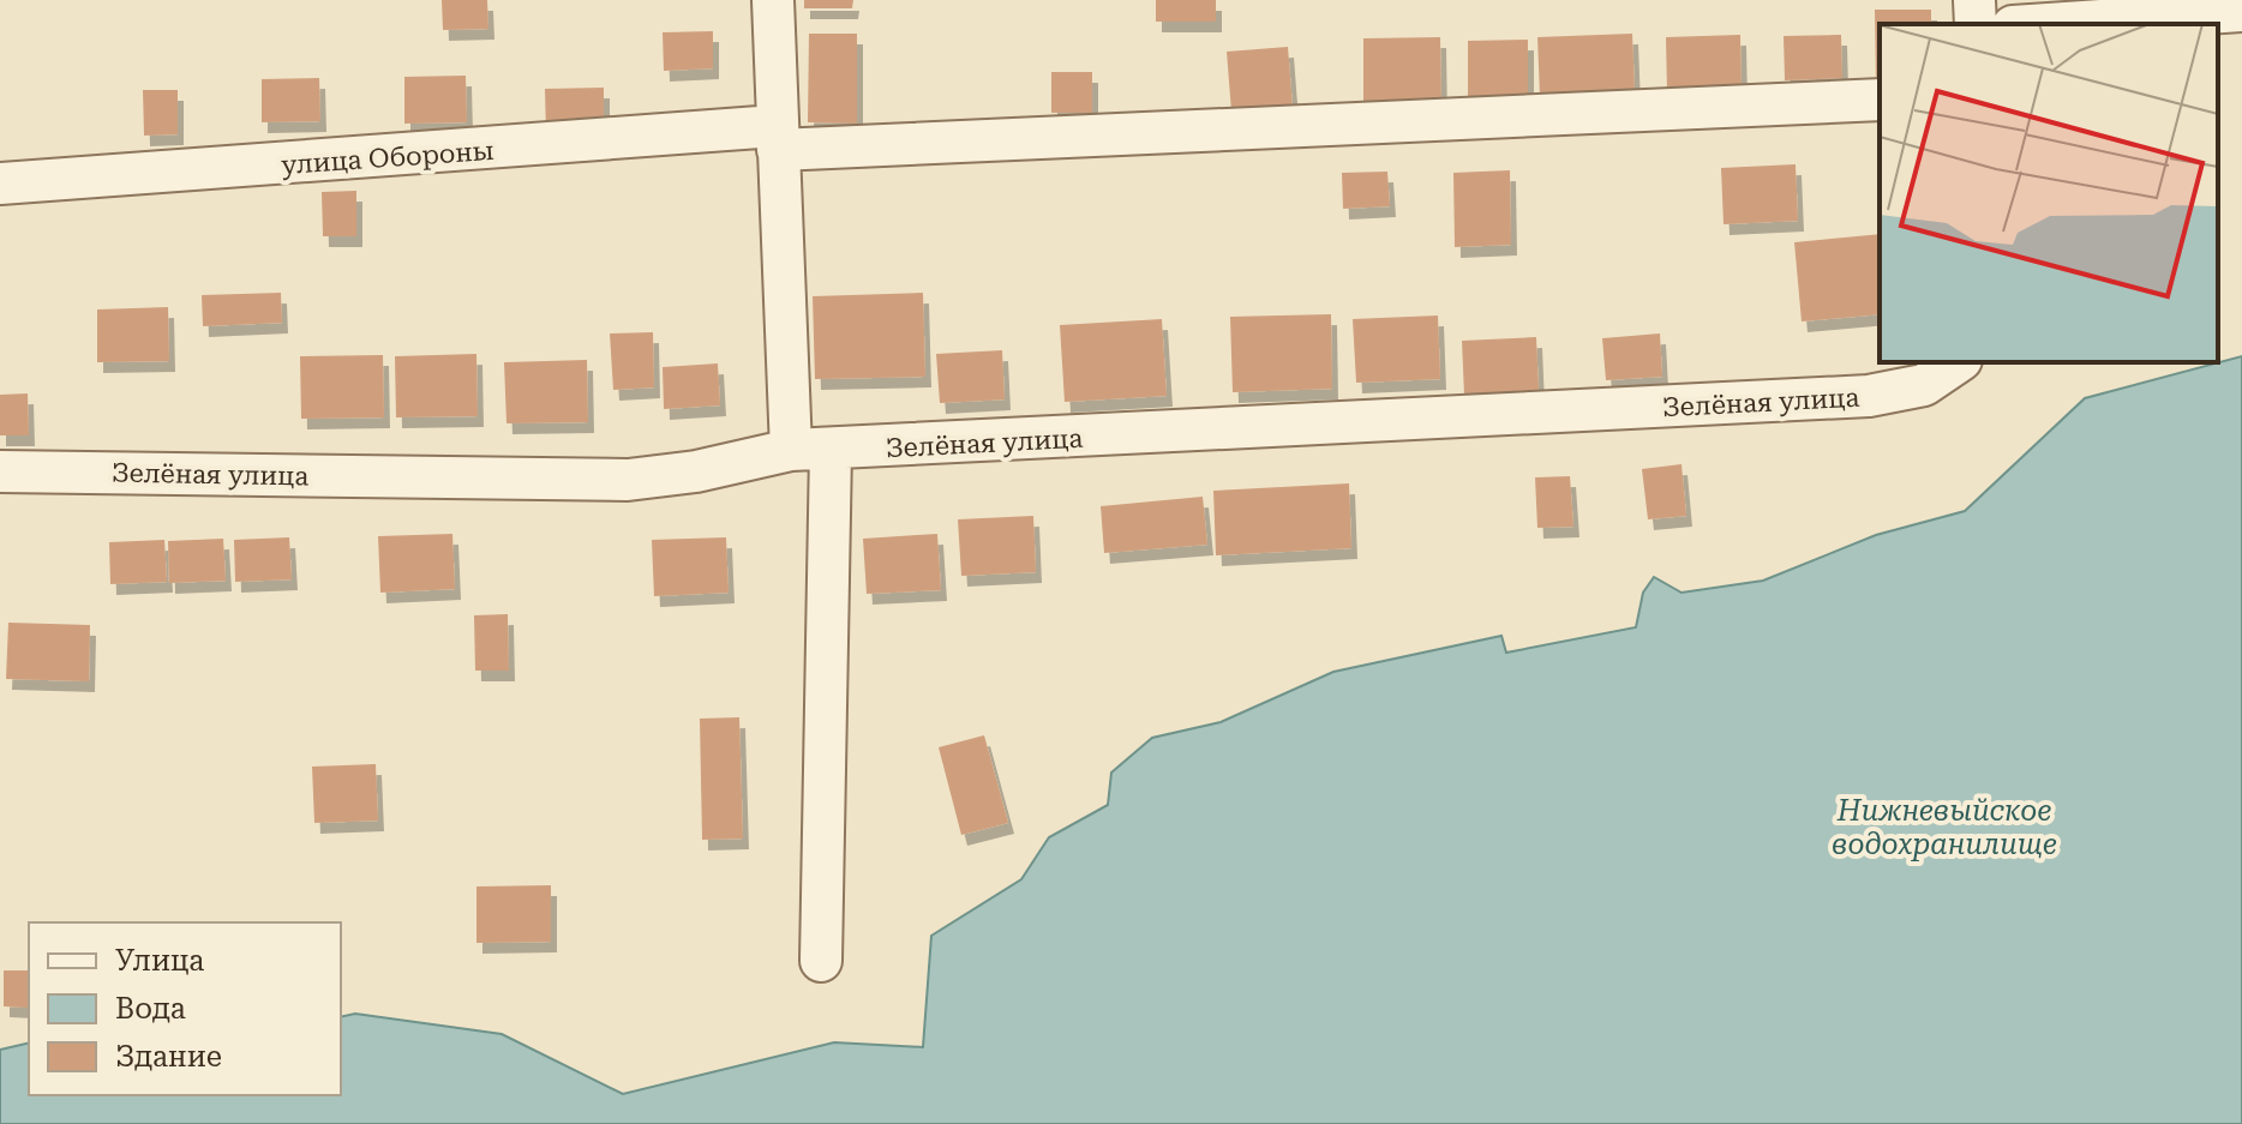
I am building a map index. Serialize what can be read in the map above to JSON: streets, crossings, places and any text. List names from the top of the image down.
{
  "streets": {
    "street": ["улица Обороны", "Зелёная улица"]
  },
  "water": ["Нижневыйское водохранилище"],
  "legend": ["Улица", "Вода", "Здание"]
}
